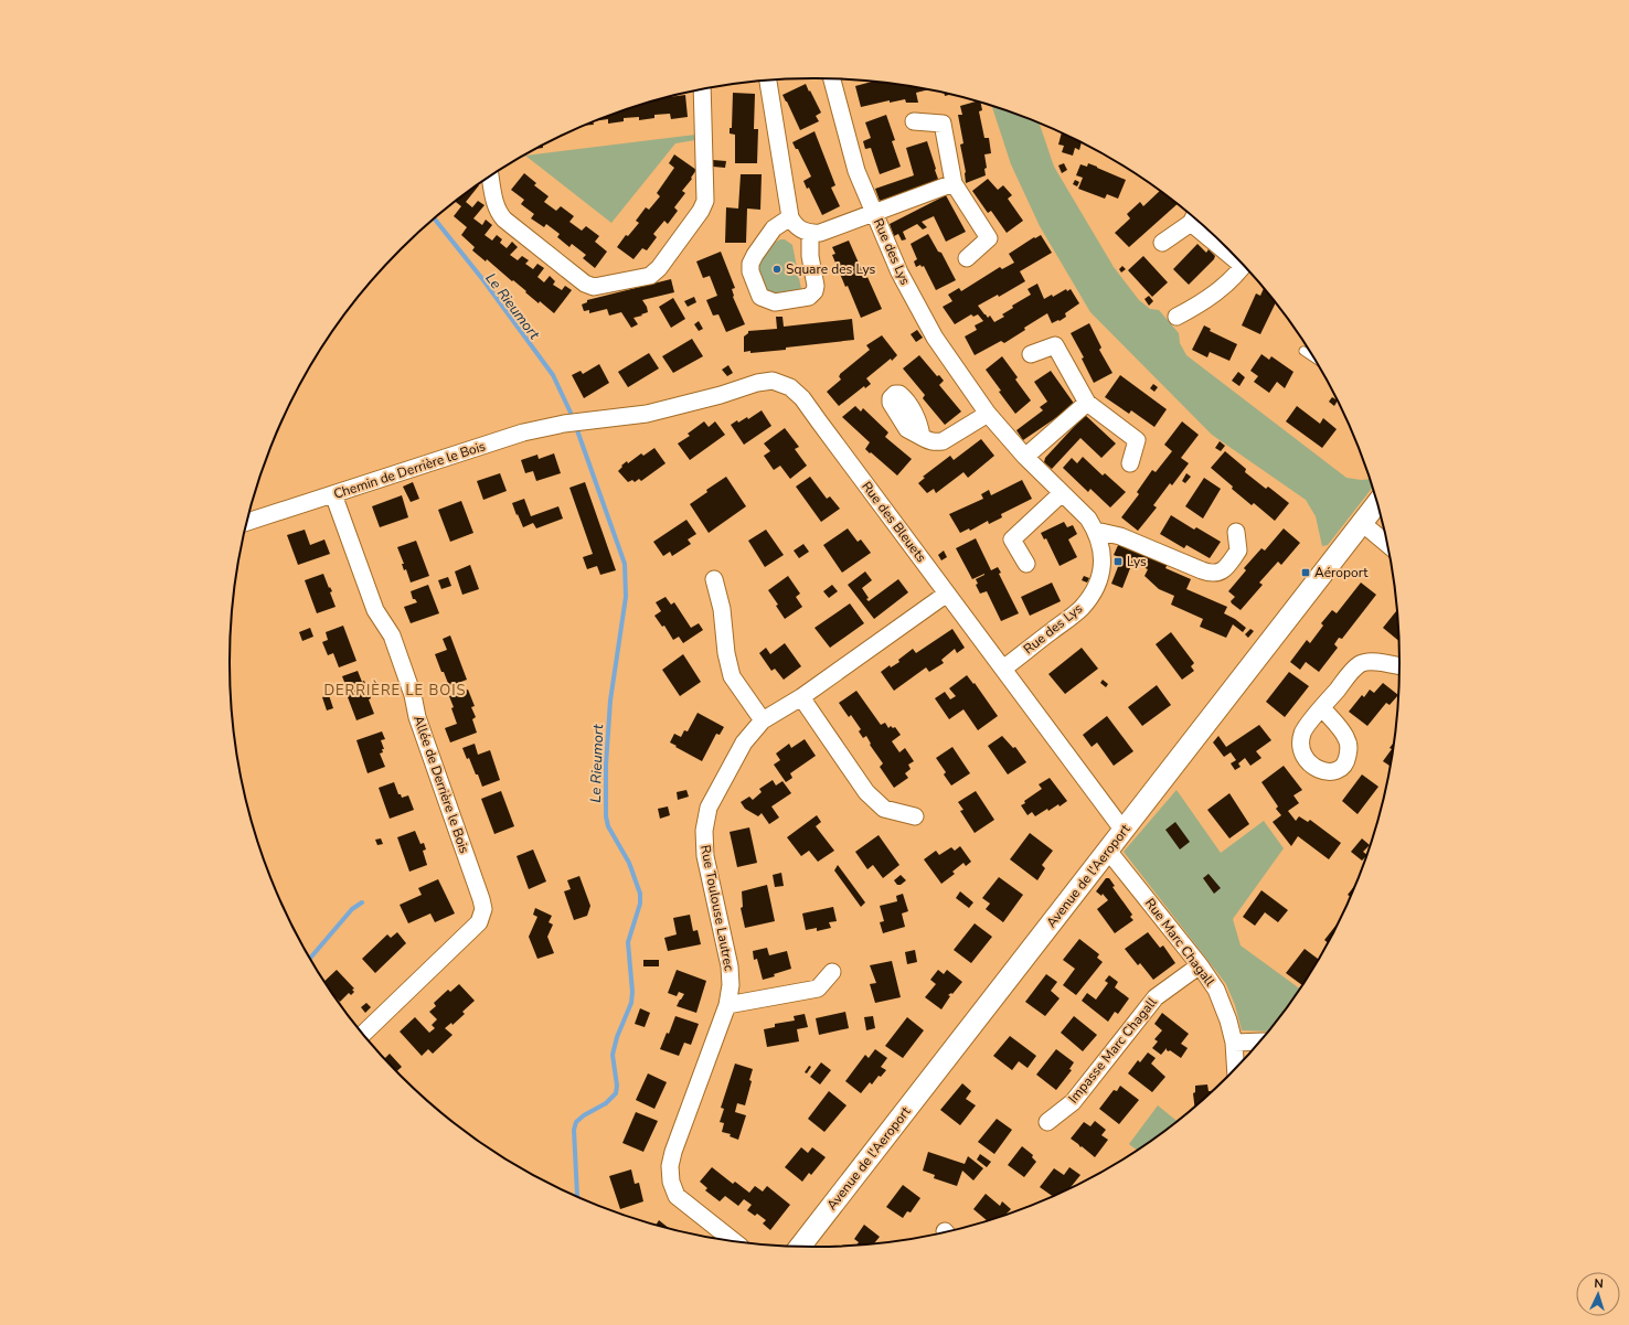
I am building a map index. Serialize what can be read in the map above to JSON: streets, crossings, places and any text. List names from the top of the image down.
{
  "streets": {
    "street": [
      "Rue des Lys",
      "Chemin de Derrière le Bois",
      "Rue des Bleuets",
      "Allée de Derrière le Bois",
      "Avenue de l'Aeroport",
      "Rue Toulouse Lautrec",
      "Rue Marc Chagall",
      "Impasse Marc Chagall"
    ]
  },
  "crossings": [
    ["Rue des Lys", "Rue des Bleuets"],
    ["Chemin de Derrière le Bois", "Rue des Bleuets"],
    ["Chemin de Derrière le Bois", "Allée de Derrière le Bois"],
    ["Rue des Bleuets", "Avenue de l'Aeroport"],
    ["Rue des Bleuets", "Rue Toulouse Lautrec"],
    ["Avenue de l'Aeroport", "Rue Marc Chagall"],
    ["Rue Marc Chagall", "Impasse Marc Chagall"]
  ],
  "districts": ["DERRIÈRE LE BOIS"],
  "water": ["Le Rieumort"],
  "places": {
    "other": ["Square des Lys"],
    "transit": ["Lys", "Aéroport"]
  },
  "north": "top"
}
